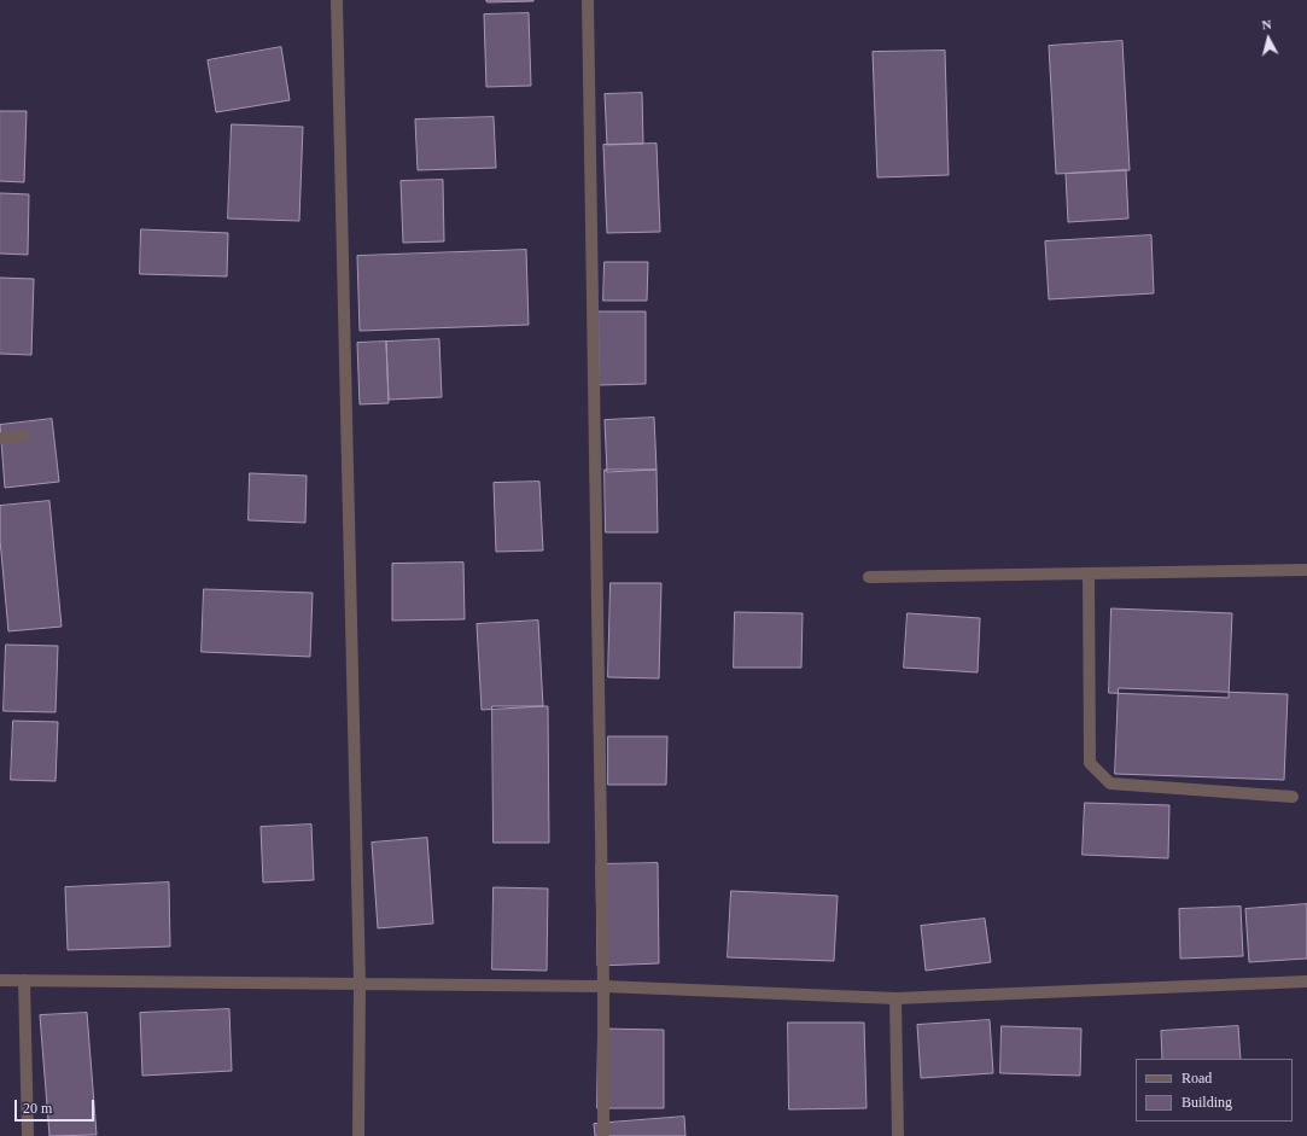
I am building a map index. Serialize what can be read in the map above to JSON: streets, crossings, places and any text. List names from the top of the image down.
{
  "legend": ["Road", "Building"],
  "scale_bar": "20 m",
  "north": "top"
}
